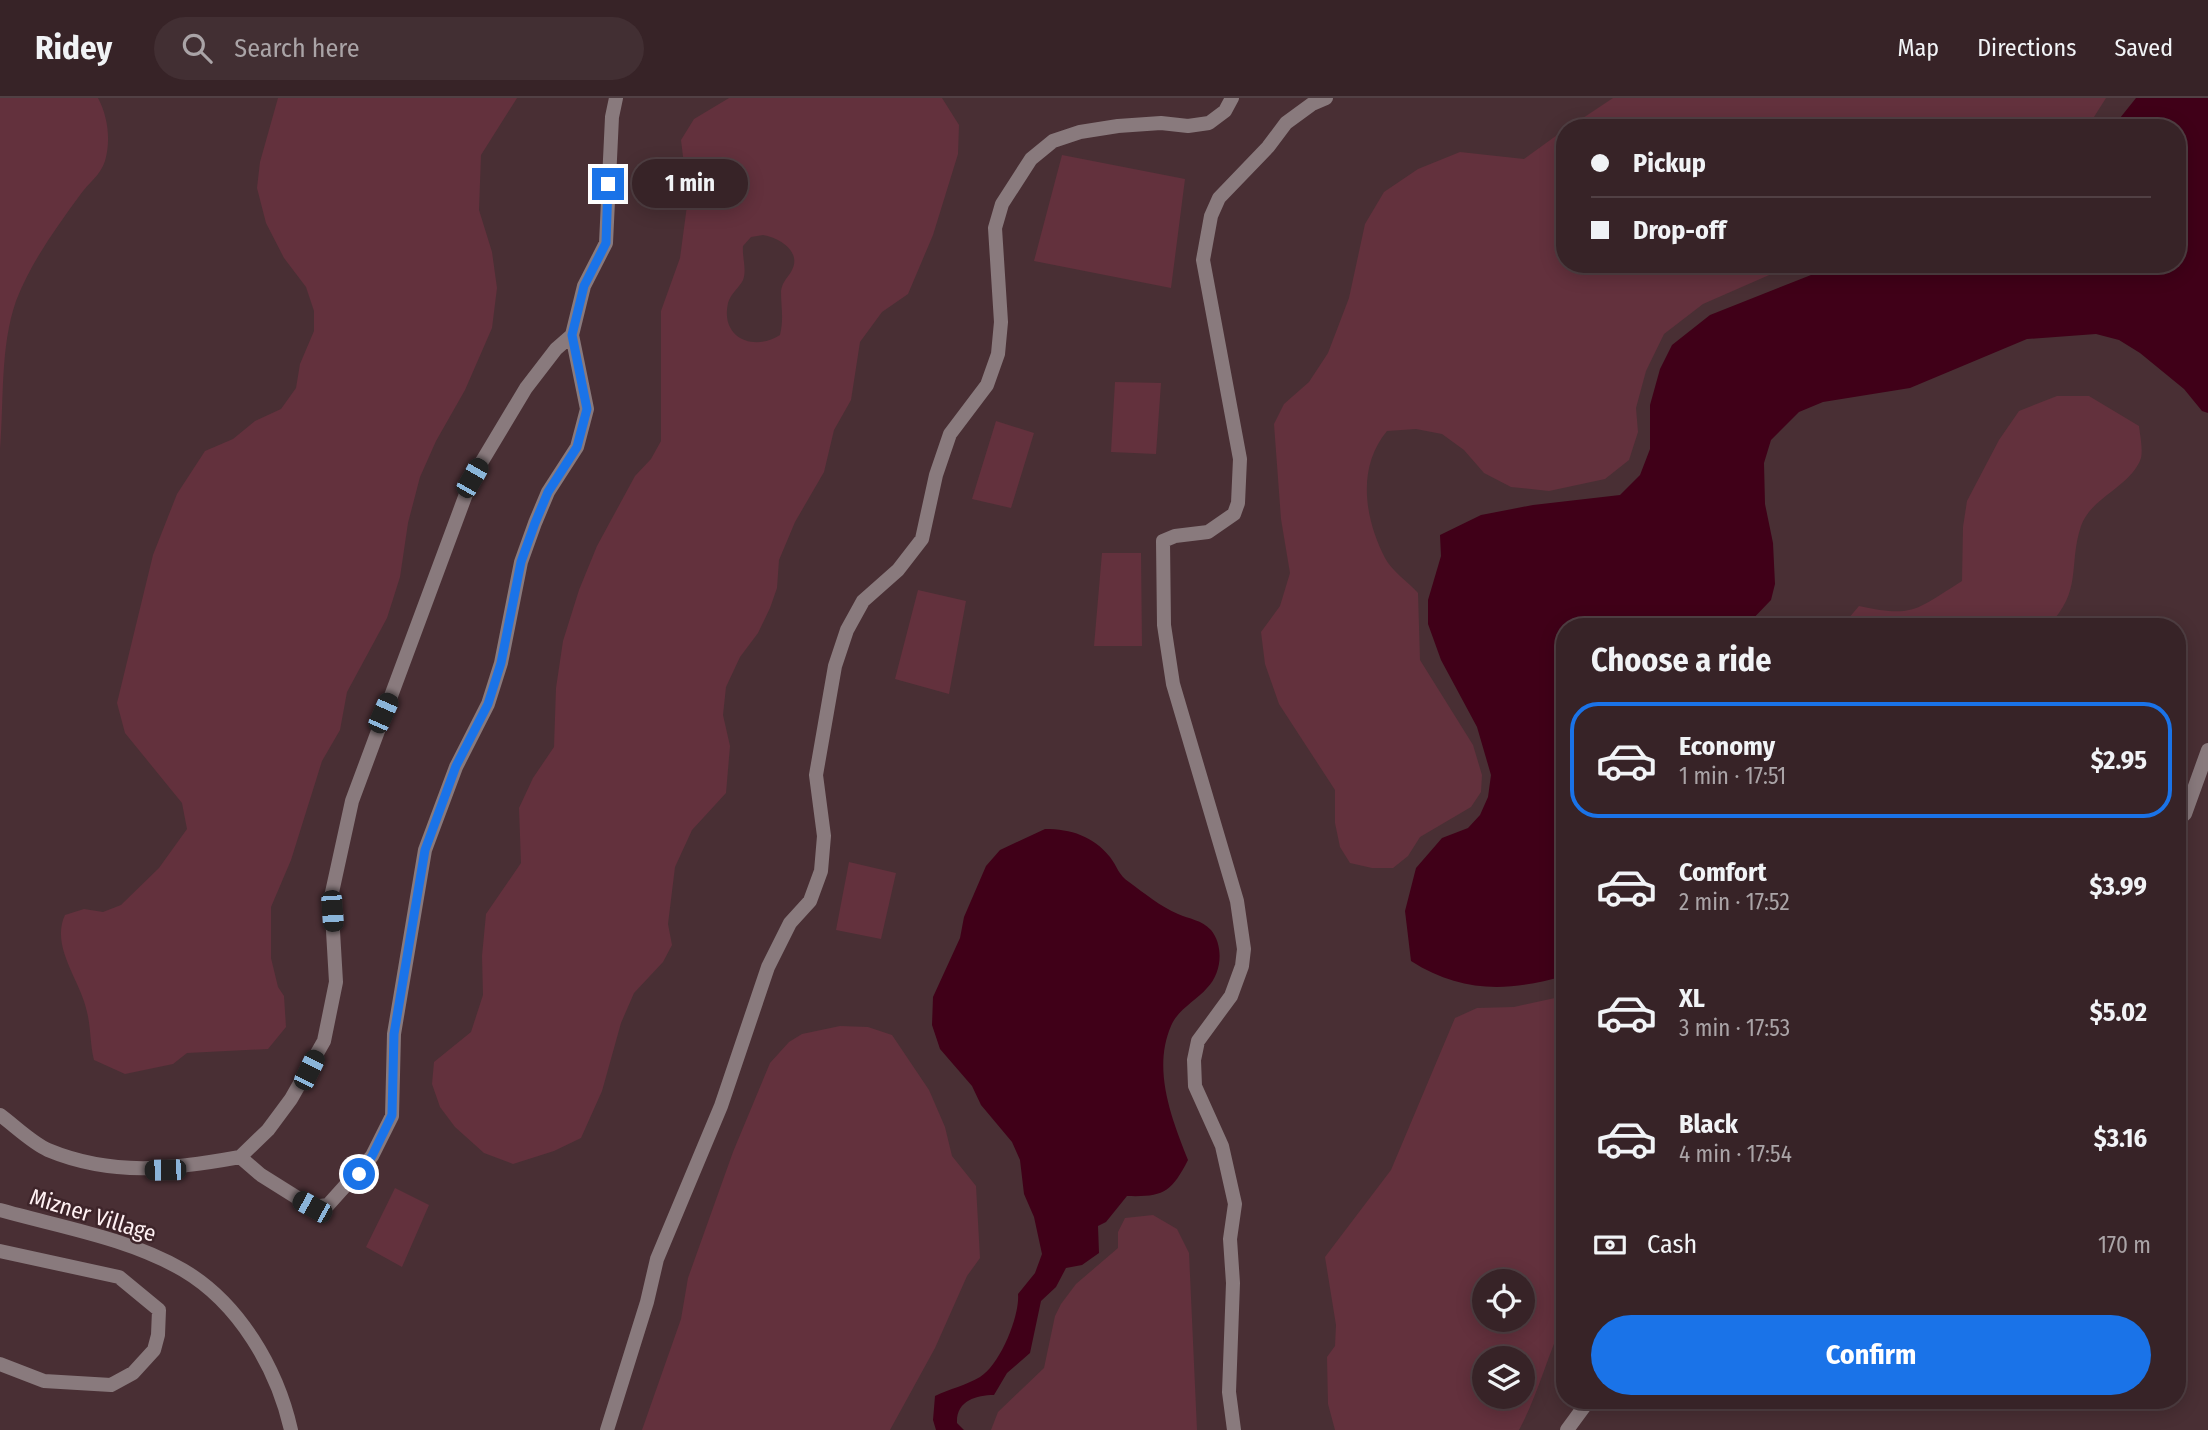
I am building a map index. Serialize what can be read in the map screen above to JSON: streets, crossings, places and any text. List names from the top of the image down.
{
  "streets": {
    "street": ["Mizner Village"]
  },
  "page": {
    "header": "Ridey",
    "search": "Search here",
    "nav": ["Map", "Directions", "Saved"],
    "banner": ["Pickup", "Drop-off"],
    "bubble": "1 min",
    "heading": "Choose a ride",
    "list": [
      {
        "name": "Economy",
        "note": "1 min · 17:51",
        "value": "$2.95"
      },
      {
        "name": "Comfort",
        "note": "2 min · 17:52",
        "value": "$3.99"
      },
      {
        "name": "XL",
        "note": "3 min · 17:53",
        "value": "$5.02"
      },
      {
        "name": "Black",
        "note": "4 min · 17:54",
        "value": "$3.16"
      }
    ],
    "pay": ["Cash", "170 m"],
    "buttons": "Confirm"
  }
}
